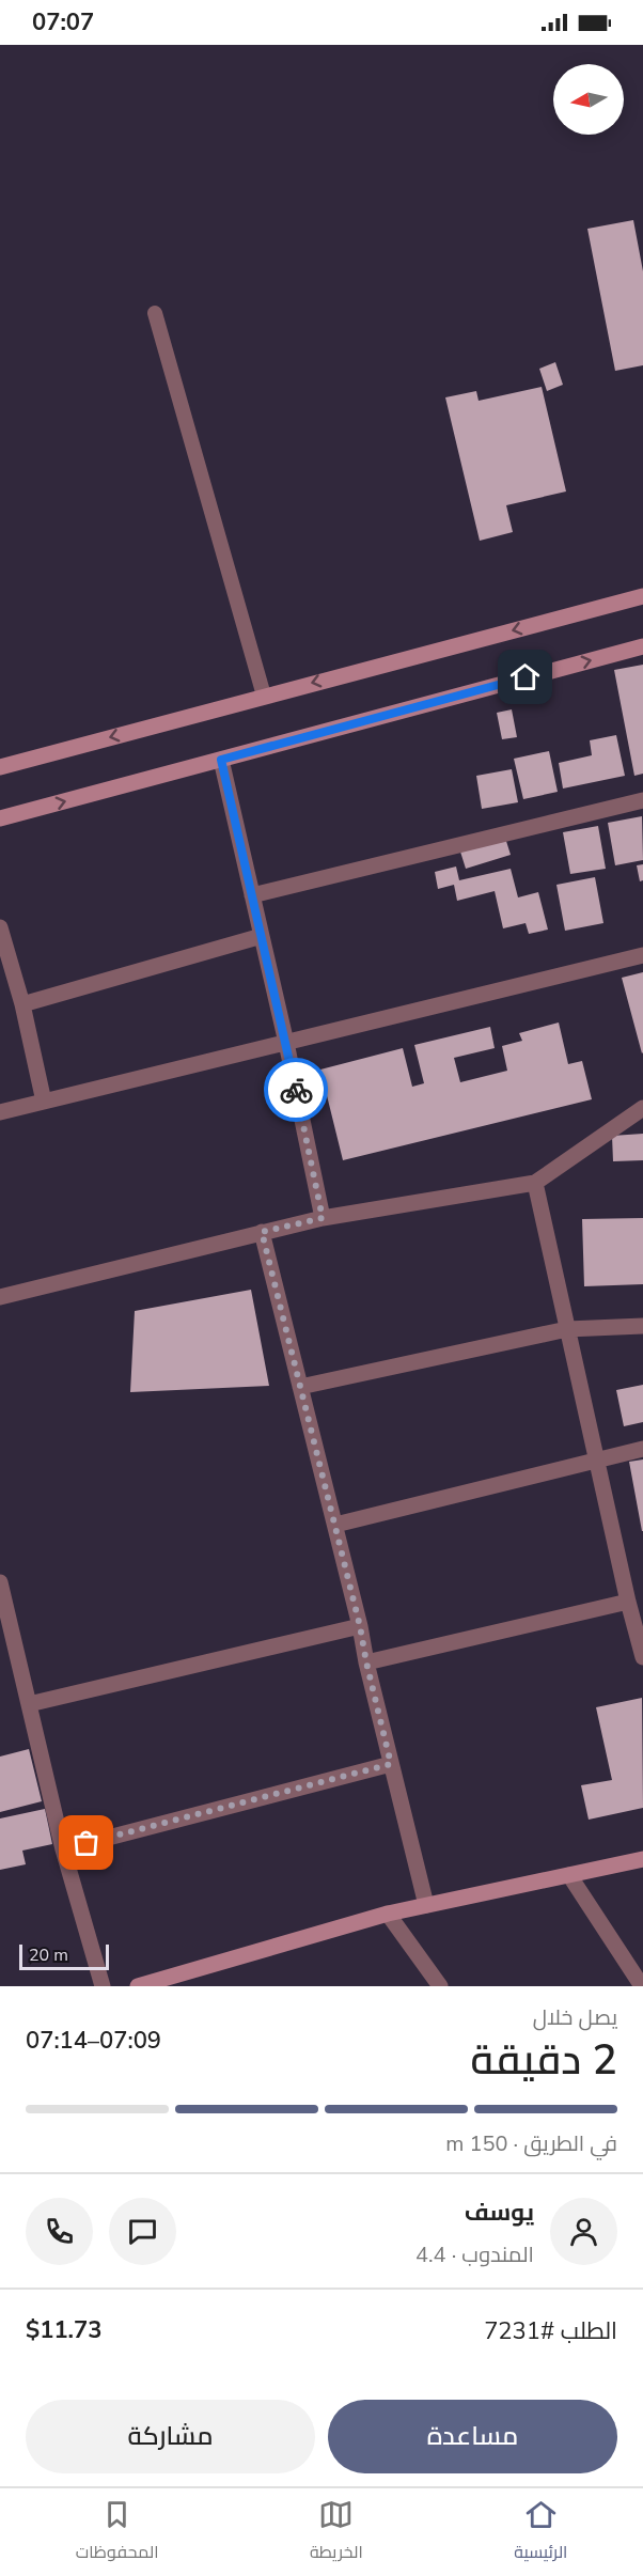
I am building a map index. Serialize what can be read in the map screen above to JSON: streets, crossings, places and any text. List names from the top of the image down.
{
  "scale_bar": "20 m",
  "north": "left",
  "page": {
    "status": "07:07",
    "scale": "20 m",
    "heading": ["2 دقيقة", "يصل خلال", "07:09–07:14"],
    "panel": [
      "يوسف",
      "المندوب · 4.4",
      "الطلب #7231",
      "$11.73"
    ],
    "bar": "في الطريق · 150 m",
    "buttons": ["مساعدة", "مشاركة"],
    "tabs": ["الرئيسية", "الخريطة", "المحفوظات"]
  }
}
